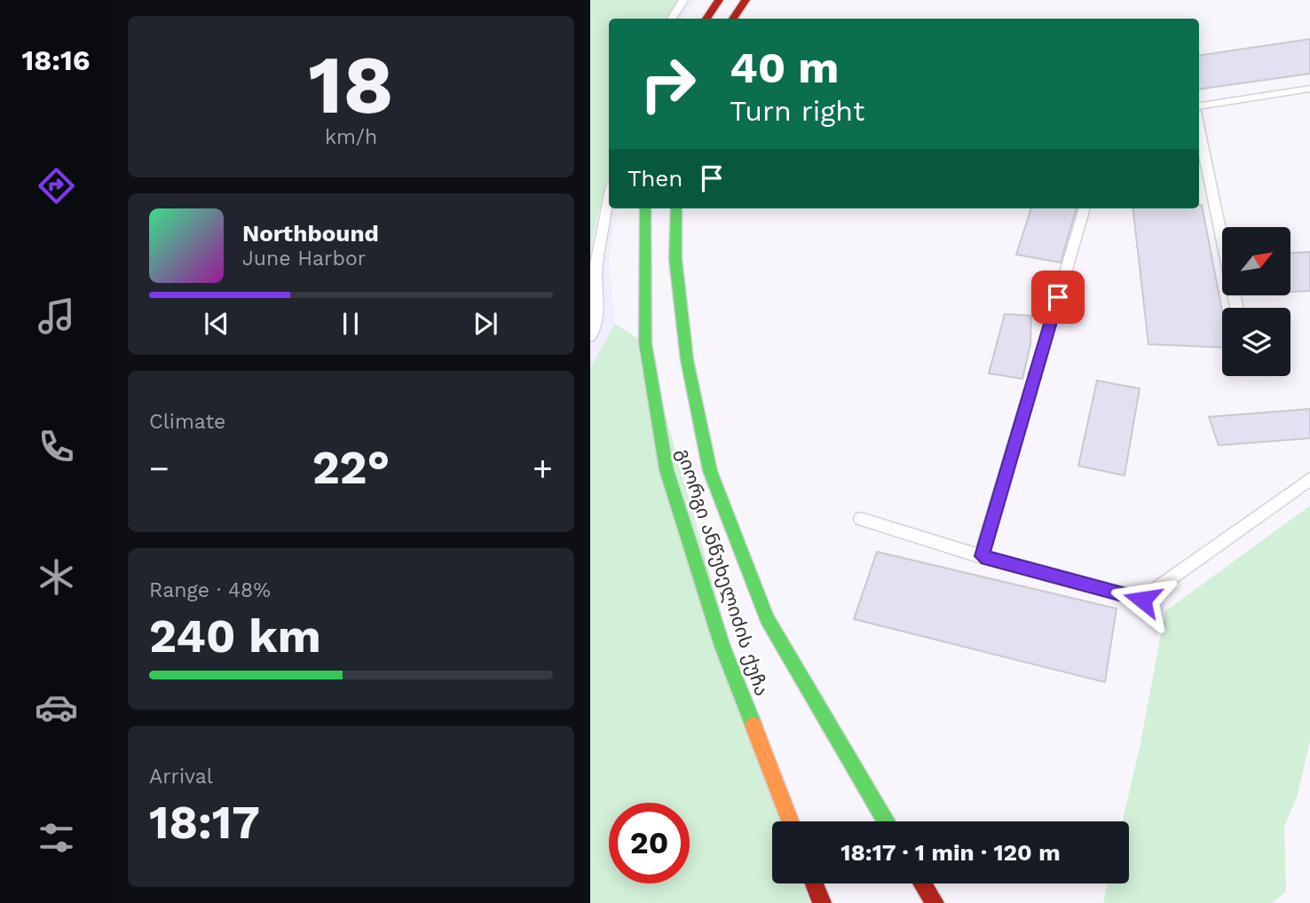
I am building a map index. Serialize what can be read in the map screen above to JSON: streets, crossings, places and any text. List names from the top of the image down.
{
  "streets": {
    "main road": ["გიორგი ანწუხელიძის ქუჩა"]
  },
  "north": "top right",
  "page": {
    "tabs": "18:16",
    "tile": [
      ["18", "km/h"],
      "Climate",
      ["Range · 48%", "240 km"],
      ["Arrival", "18:17"]
    ],
    "turn": ["40 m", "Turn right"],
    "then": "Then",
    "song": ["Northbound", "June Harbor"],
    "heat": ["−", "22°", "+"],
    "limit": "20",
    "trip": "18:17 · 1 min · 120 m"
  }
}
